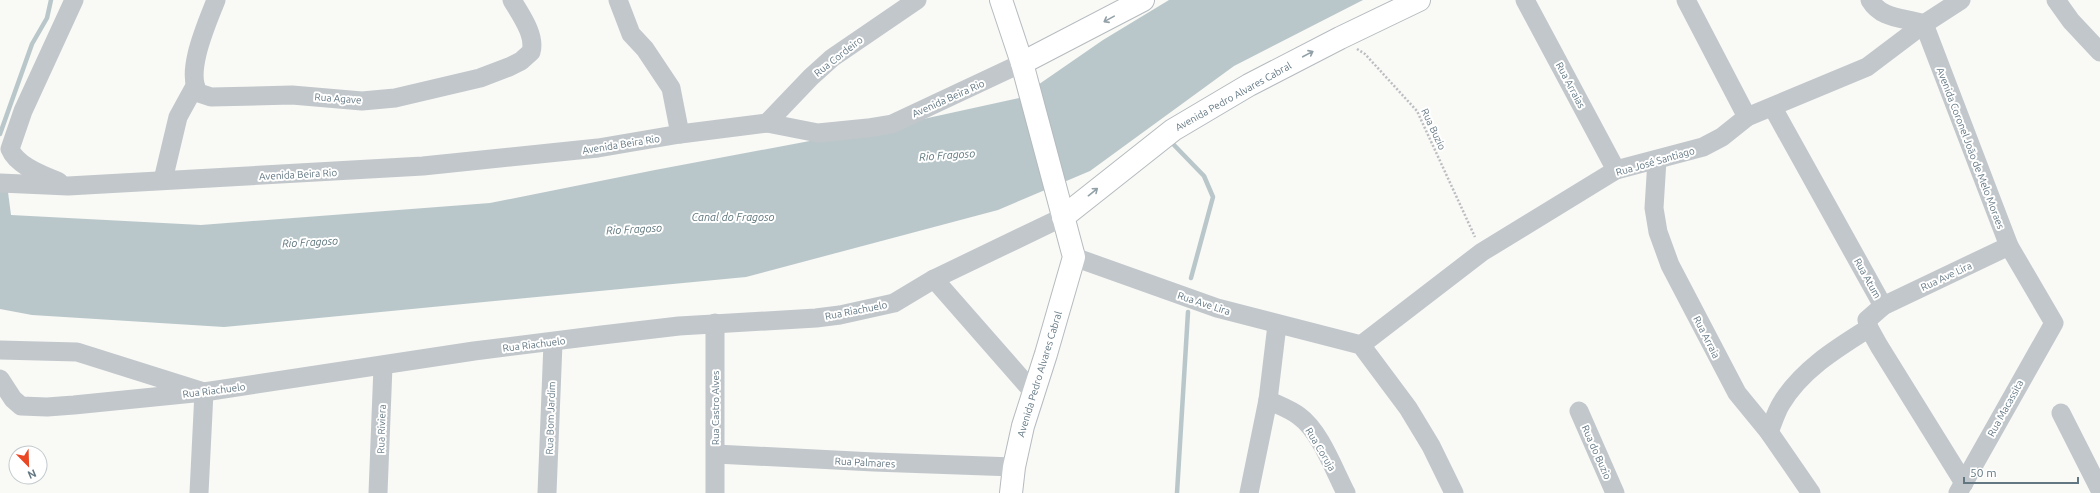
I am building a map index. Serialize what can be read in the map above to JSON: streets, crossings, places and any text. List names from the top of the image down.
{
  "streets": {
    "main road": ["Avenida Pedro Alvares Cabral", "Avenida Beira Rio"],
    "street": [
      "Rua Cordeiro",
      "Rua Arraias",
      "Rua Agave",
      "Avenida Coronel João de Melo Moraes",
      "Rua José Santiago",
      "Rua Ave Lira",
      "Rua Atum",
      "Rua Riachuelo",
      "Rua Arraia",
      "Rua Castro Alves",
      "Rua Macassita",
      "Rua Bom Jardim",
      "Rua Riviera",
      "Rua Coruja",
      "Rua do Buzio",
      "Rua Palmares"
    ],
    "path": ["Rua Buzio"]
  },
  "crossings": [
    ["Rua Cordeiro", "Avenida Beira Rio"],
    ["Rua Arraias", "Rua José Santiago"],
    ["Avenida Pedro Alvares Cabral", "Rua Buzio"],
    ["Avenida Pedro Alvares Cabral", "Rua Ave Lira"],
    ["Avenida Pedro Alvares Cabral", "Rua Riachuelo"],
    ["Avenida Pedro Alvares Cabral", "Rua Palmares"],
    ["Rua Buzio", "Rua José Santiago"],
    ["Avenida Coronel João de Melo Moraes", "Rua José Santiago"],
    ["Avenida Coronel João de Melo Moraes", "Rua Ave Lira"],
    ["Avenida Coronel João de Melo Moraes", "Rua Macassita"],
    ["Rua José Santiago", "Rua Ave Lira"],
    ["Rua José Santiago", "Rua Atum"],
    ["Rua José Santiago", "Rua Arraia"],
    ["Rua Ave Lira", "Rua Atum"],
    ["Rua Riachuelo", "Rua Castro Alves"],
    ["Rua Riachuelo", "Rua Bom Jardim"],
    ["Rua Riachuelo", "Rua Riviera"],
    ["Rua Castro Alves", "Rua Palmares"]
  ],
  "one_way": ["Avenida Pedro Alvares Cabral"],
  "water": ["Rio Fragoso", "Canal do Fragoso"],
  "scale_bar": "50 m",
  "north": "bottom right"
}
